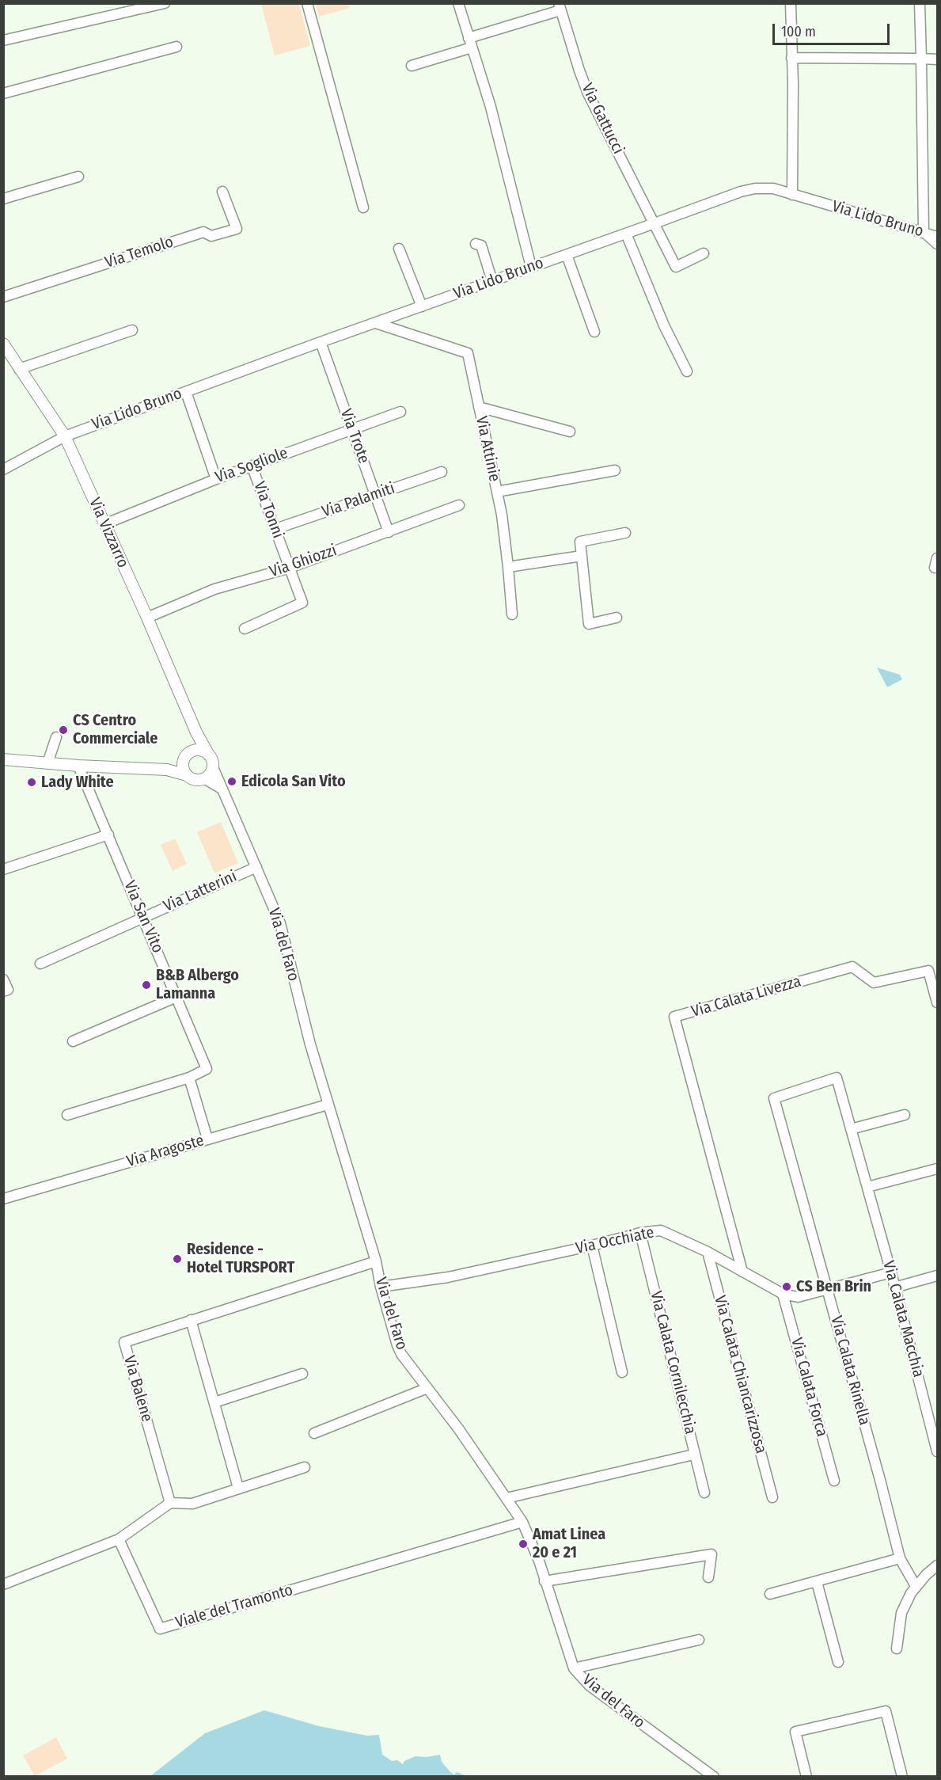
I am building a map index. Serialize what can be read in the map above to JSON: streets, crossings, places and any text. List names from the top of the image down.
{
  "streets": {
    "street": [
      "Via Gattucci",
      "Via Lido Bruno",
      "Via Temolo",
      "Via Trote",
      "Via Attinie",
      "Via Sogliole",
      "Via Palamiti",
      "Via Tonni",
      "Via Vizzarro",
      "Via Ghiozzi",
      "Via Latterini",
      "Via San Vito",
      "Via del Faro",
      "Via Calata Livezza",
      "Via Aragoste",
      "Via Occhiate",
      "Via Calata Macchia",
      "Via Calata Cornilecchia",
      "Via Calata Rinella",
      "Via Calata Chiancarizzosa",
      "Via Calata Forca",
      "Via Balene",
      "Viale del Tramonto"
    ]
  },
  "crossings": [
    ["Via Gattucci", "Via Lido Bruno"],
    ["Via Lido Bruno", "Via Trote"],
    ["Via Lido Bruno", "Via Attinie"],
    ["Via Lido Bruno", "Via Vizzarro"],
    ["Via Trote", "Via Sogliole"],
    ["Via Trote", "Via Palamiti"],
    ["Via Trote", "Via Ghiozzi"],
    ["Via Sogliole", "Via Tonni"],
    ["Via Sogliole", "Via Vizzarro"],
    ["Via Palamiti", "Via Tonni"],
    ["Via Tonni", "Via Ghiozzi"],
    ["Via Vizzarro", "Via Ghiozzi"],
    ["Via Vizzarro", "Via del Faro"],
    ["Via Latterini", "Via San Vito"],
    ["Via Latterini", "Via del Faro"],
    ["Via del Faro", "Via Aragoste"],
    ["Via del Faro", "Via Occhiate"],
    ["Via del Faro", "Via Balene"],
    ["Via del Faro", "Viale del Tramonto"],
    ["Via Calata Livezza", "Via Occhiate"],
    ["Via Occhiate", "Via Calata Macchia"],
    ["Via Occhiate", "Via Calata Cornilecchia"],
    ["Via Occhiate", "Via Calata Rinella"],
    ["Via Occhiate", "Via Calata Chiancarizzosa"],
    ["Via Occhiate", "Via Calata Forca"],
    ["Via Calata Macchia", "Via Calata Rinella"]
  ],
  "places": [
    "CS Centro Commerciale",
    "Edicola San Vito",
    "Lady White",
    "B&B Albergo Lamanna",
    "Residence - Hotel TURSPORT",
    "CS Ben Brin",
    "Amat Linea 20 e 21"
  ],
  "scale_bar": "100 m"
}
